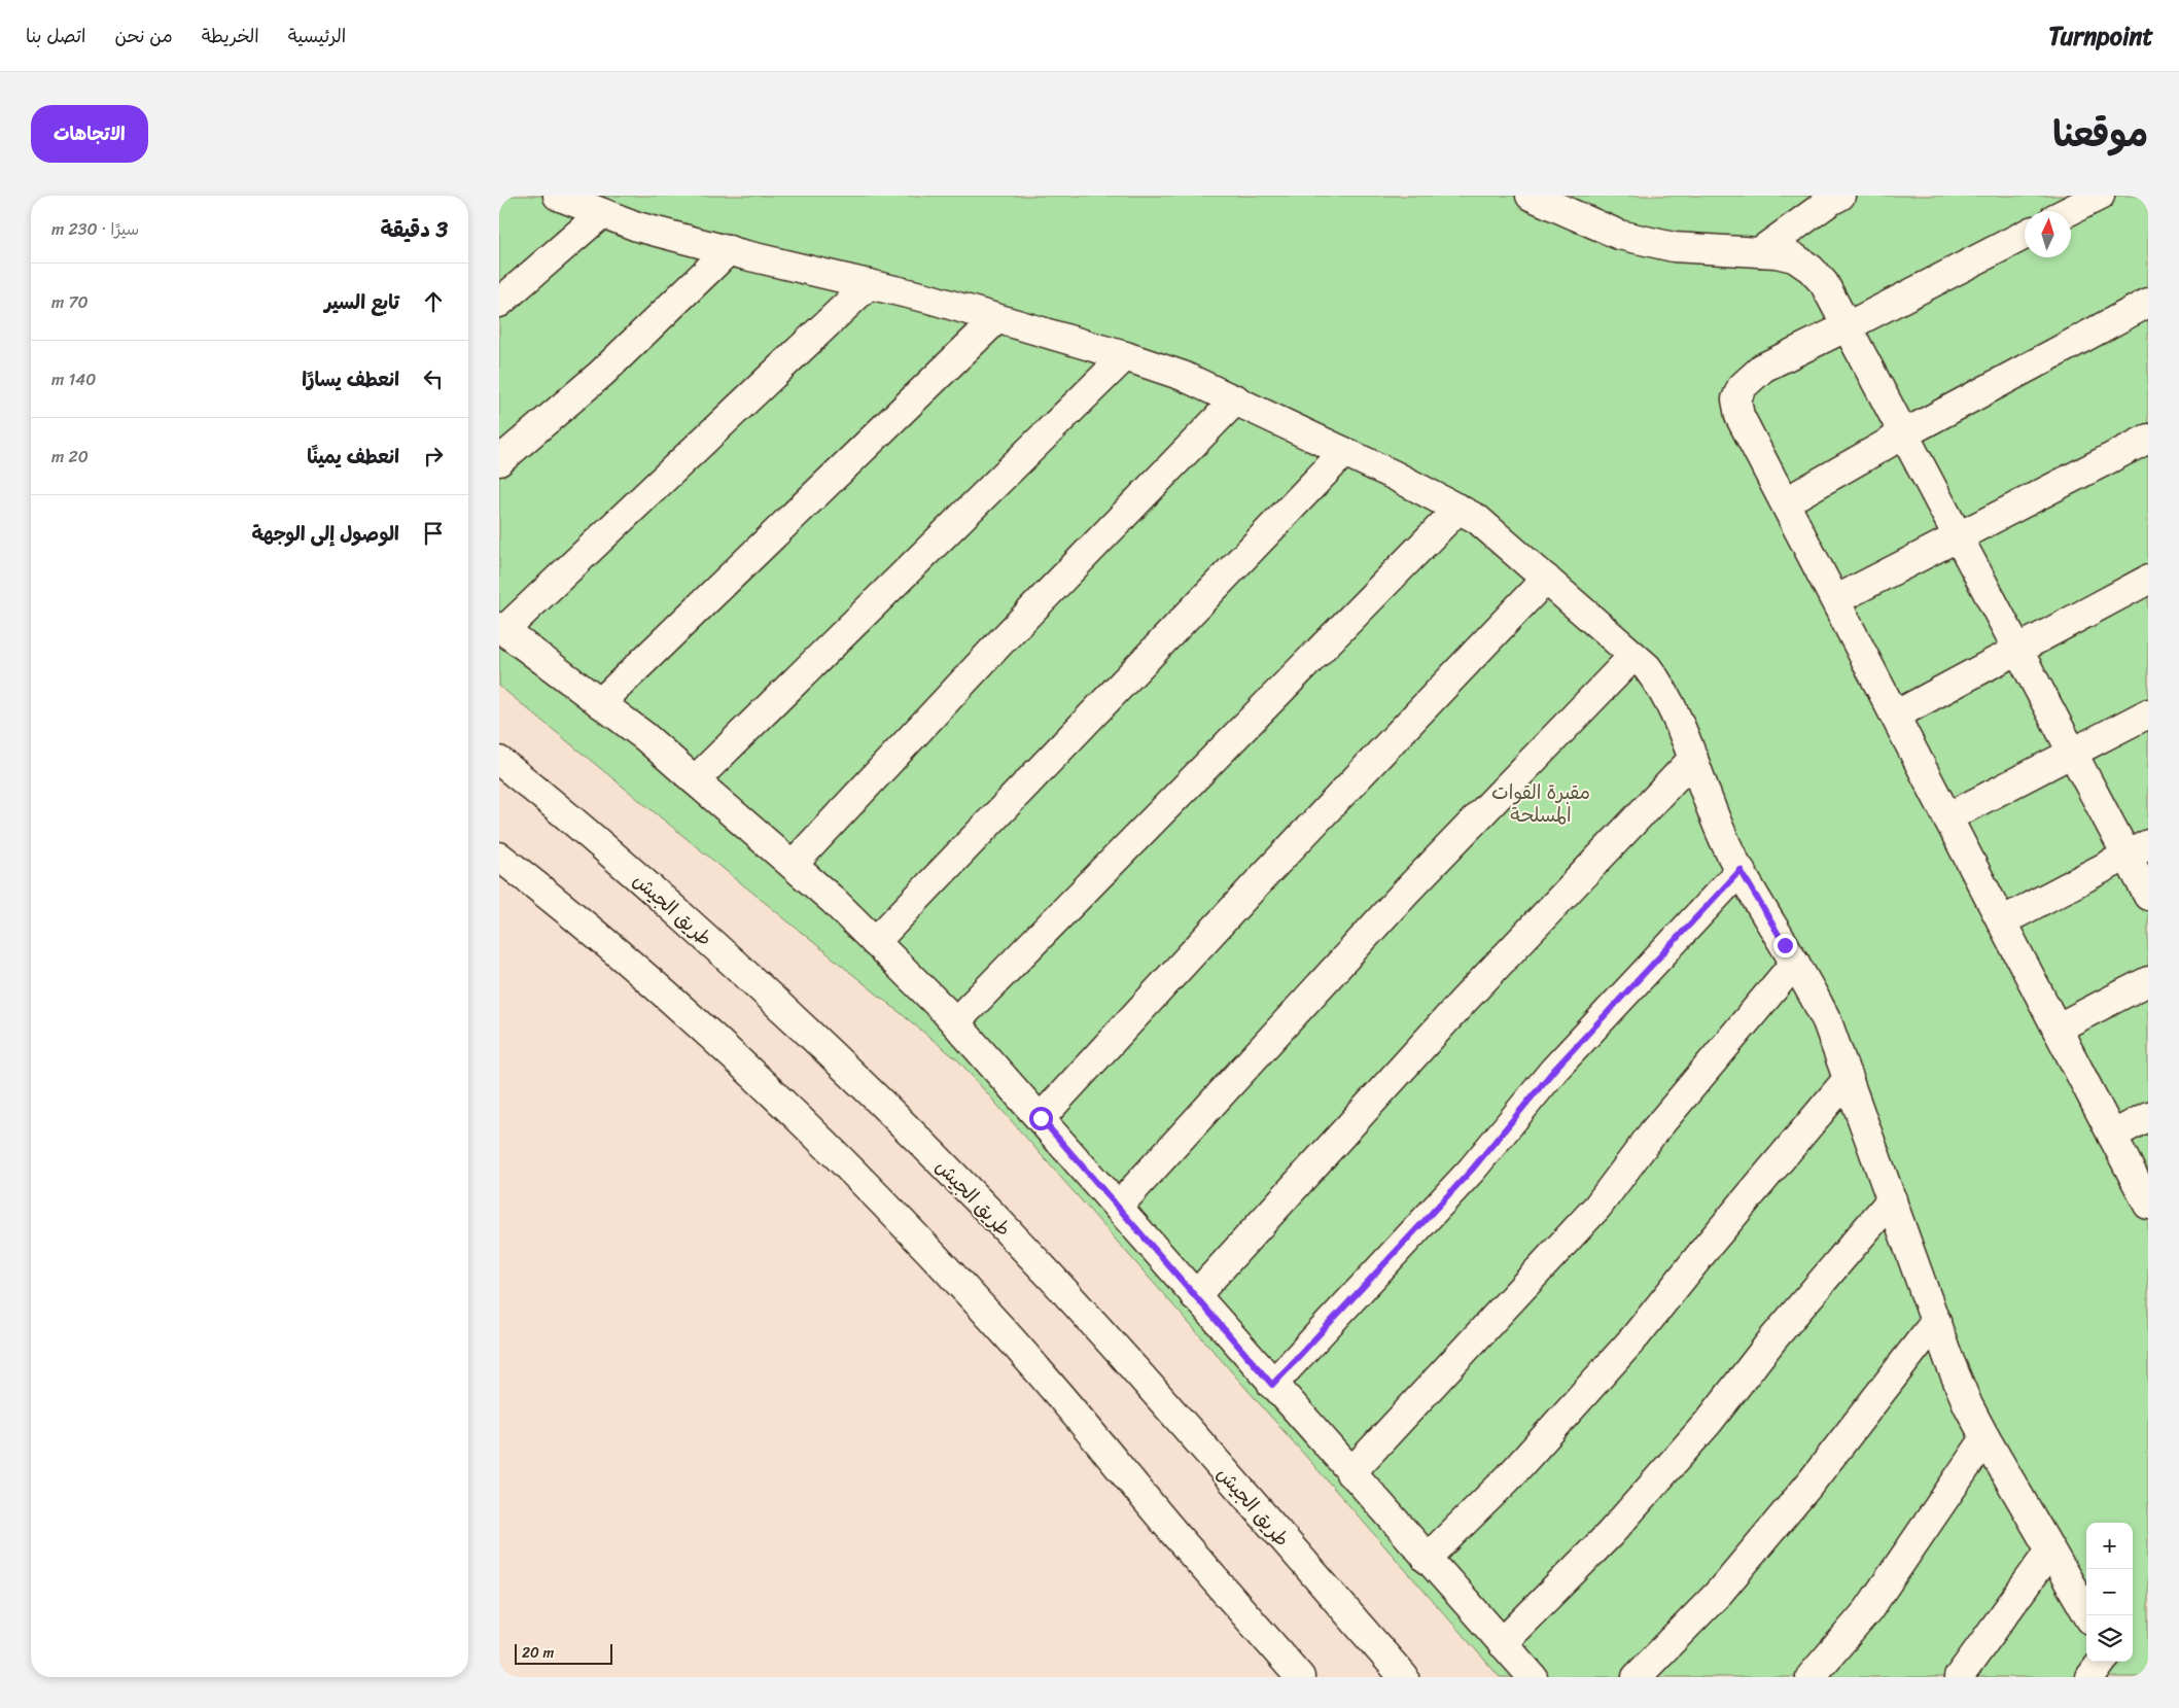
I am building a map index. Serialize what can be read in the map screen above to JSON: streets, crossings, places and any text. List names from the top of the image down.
{
  "streets": {
    "main road": ["طريق الجيش"]
  },
  "parks": ["مقبرة القوات المسلحة"],
  "scale_bar": "20 m",
  "north": "top",
  "page": {
    "header": "Turnpoint",
    "nav": [
      "الرئيسية",
      "الخريطة",
      "من نحن",
      "اتصل بنا"
    ],
    "title": "موقعنا",
    "buttons": "الاتجاهات",
    "heading": ["3 دقيقة", "سيرًا · 230 m"],
    "list": [
      ["تابع السير", "70 m"],
      ["انعطف يسارًا", "140 m"],
      ["انعطف يمينًا", "20 m"],
      "الوصول إلى الوجهة"
    ],
    "map_buttons": ["+", "−"],
    "scale": "20 m"
  }
}
